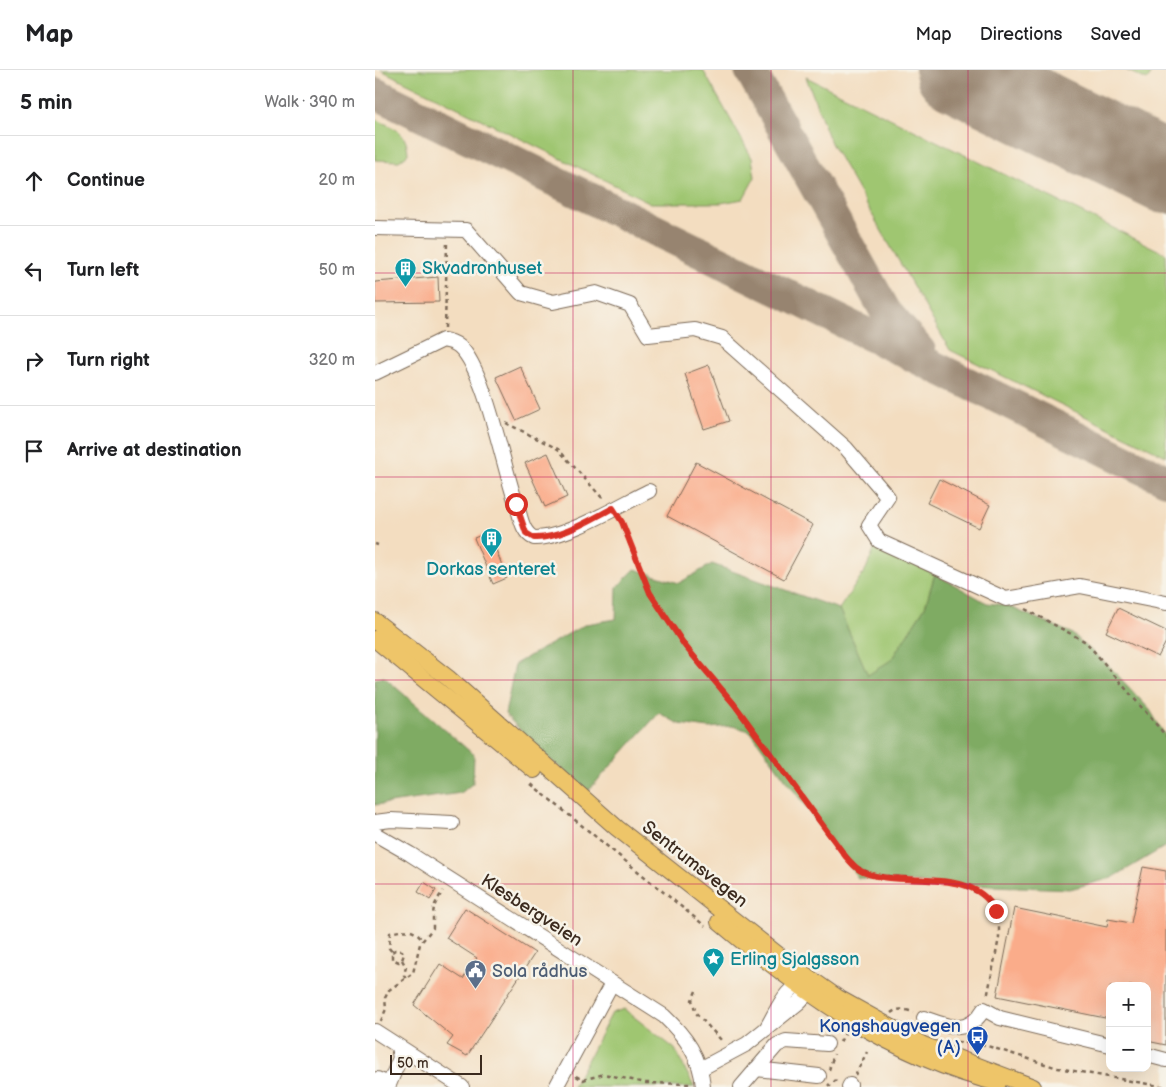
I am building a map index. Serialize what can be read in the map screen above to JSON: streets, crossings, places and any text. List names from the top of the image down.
{
  "streets": {
    "main road": ["Sentrumsvegen"],
    "street": ["Klesbergveien"]
  },
  "places": {
    "building": ["Skvadronhuset", "Dorkas senteret"],
    "place": ["Erling Sjalgsson"],
    "public building": ["Sola rådhus"],
    "bus stop": ["Kongshaugvegen (A)"]
  },
  "scale_bar": "50 m",
  "page": {
    "header": "Map",
    "nav": ["Map", "Directions", "Saved"],
    "heading": ["5 min", "Walk · 390 m"],
    "list": [
      ["Continue", "20 m"],
      ["Turn left", "50 m"],
      ["Turn right", "320 m"],
      "Arrive at destination"
    ],
    "map_buttons": ["+", "−"],
    "scale": "50 m"
  }
}
